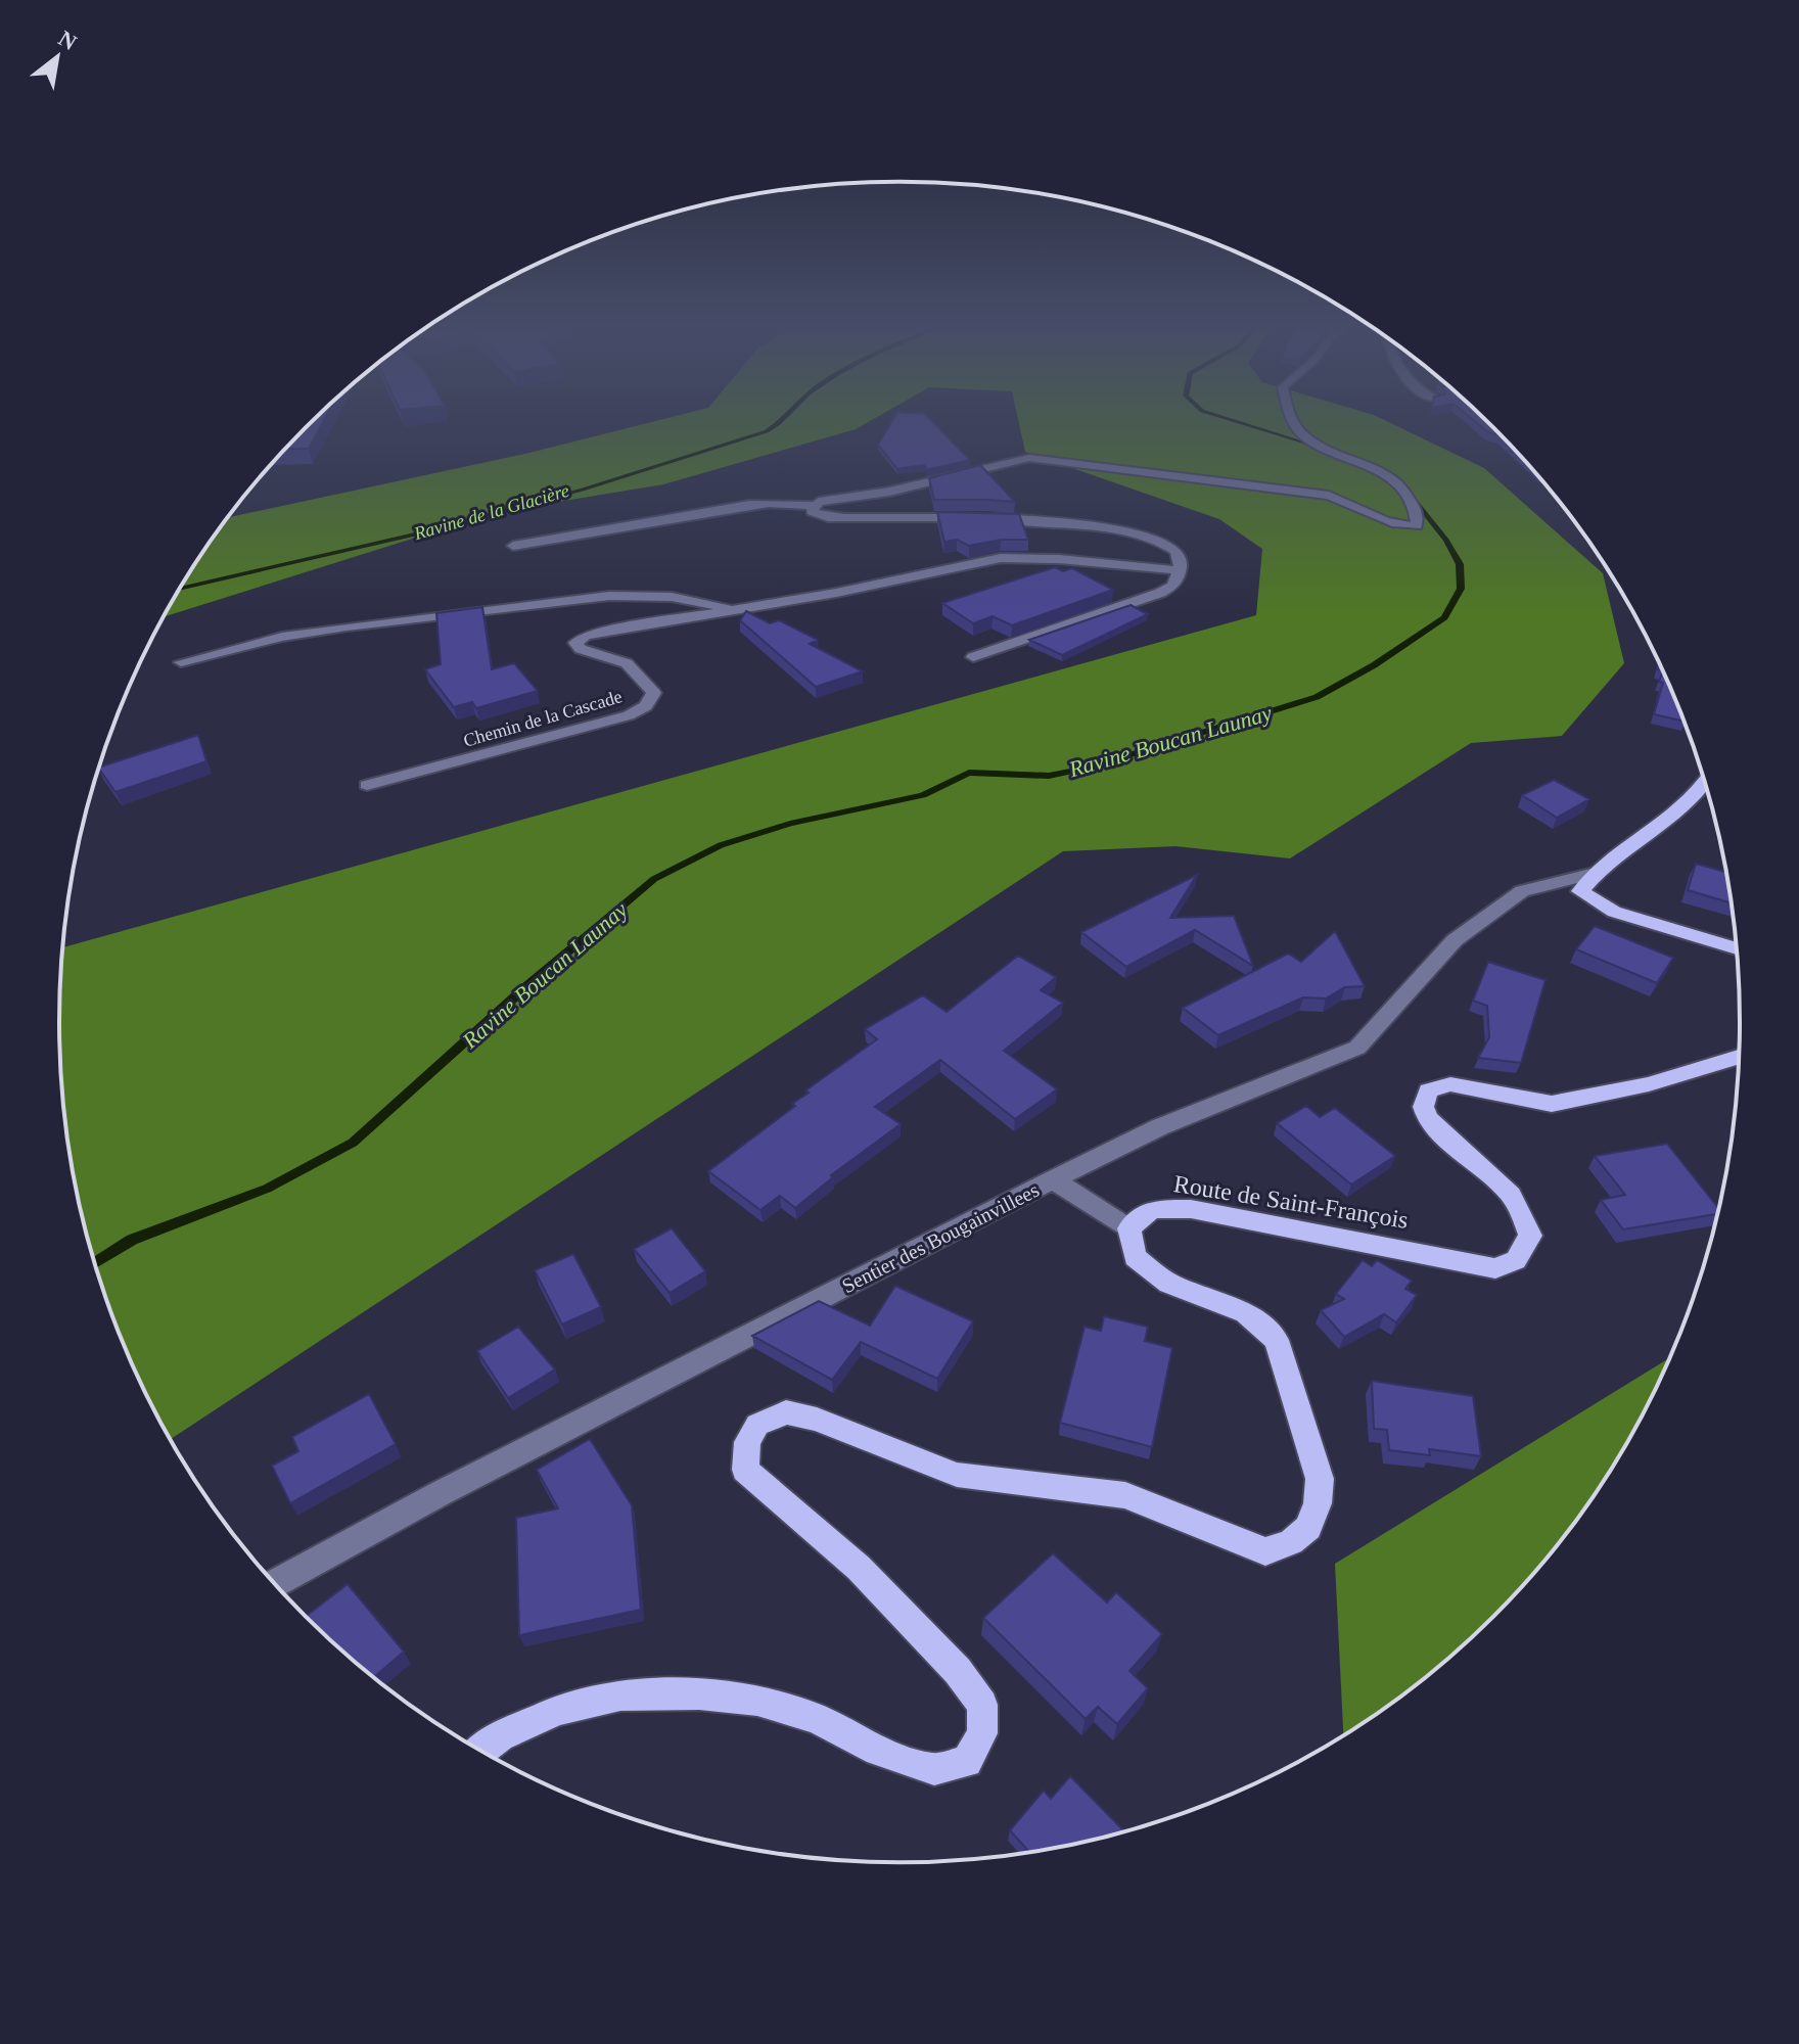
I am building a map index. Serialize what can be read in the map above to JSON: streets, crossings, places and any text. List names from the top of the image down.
{
  "streets": {
    "main road": ["Route de Saint-François"],
    "street": ["Chemin de la Cascade", "Sentier des Bougainvillees"]
  },
  "water": ["Ravine de la Glacière", "Ravine Boucan Launay"],
  "north": "top right"
}
